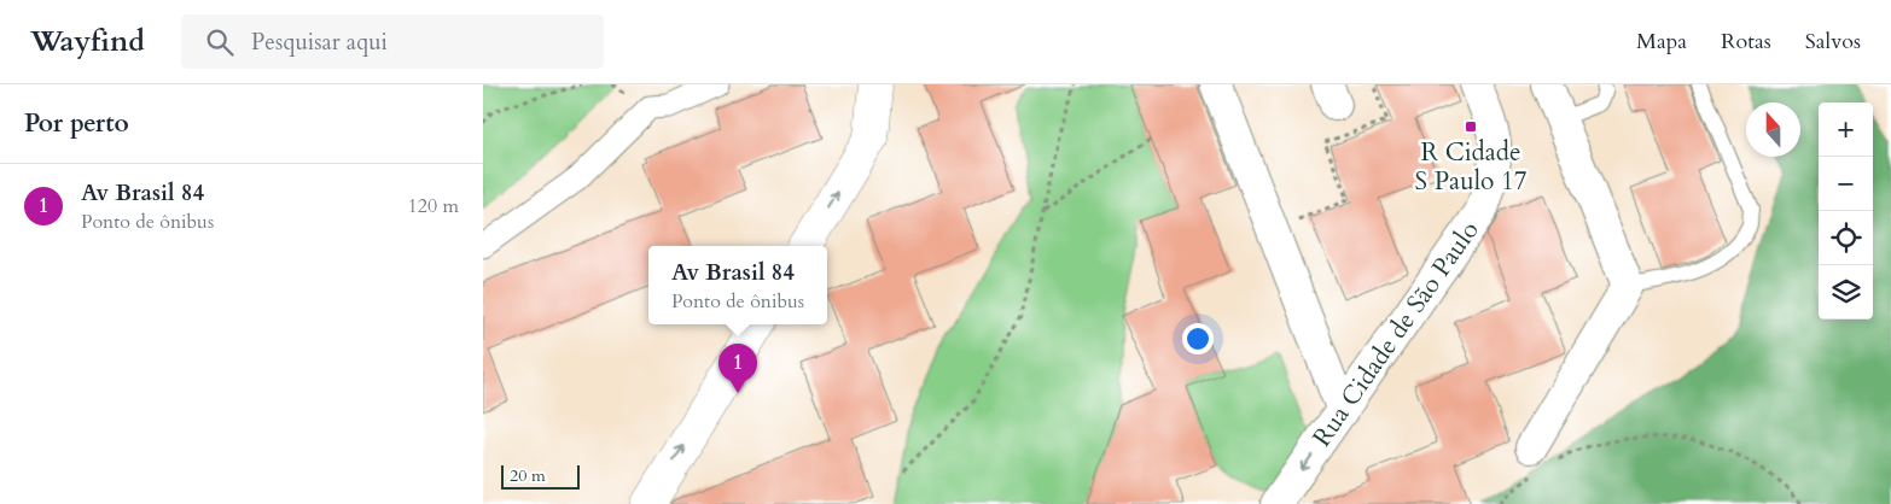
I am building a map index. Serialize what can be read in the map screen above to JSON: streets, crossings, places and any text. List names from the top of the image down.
{
  "streets": {
    "street": ["Rua Cidade de São Paulo"]
  },
  "places": {
    "transit": ["R Cidade S Paulo 17"]
  },
  "scale_bar": "20 m",
  "north": "top",
  "page": {
    "header": "Wayfind",
    "search": "Pesquisar aqui",
    "nav": ["Mapa", "Rotas", "Salvos"],
    "heading": "Por perto",
    "map_buttons": ["+", "−"],
    "list": [
      {
        "mark": "1",
        "name": "Av Brasil 84",
        "note": "Ponto de ônibus",
        "value": "120 m"
      }
    ],
    "popup": ["Av Brasil 84", "Ponto de ônibus"],
    "pins": "1",
    "scale": "20 m"
  }
}
